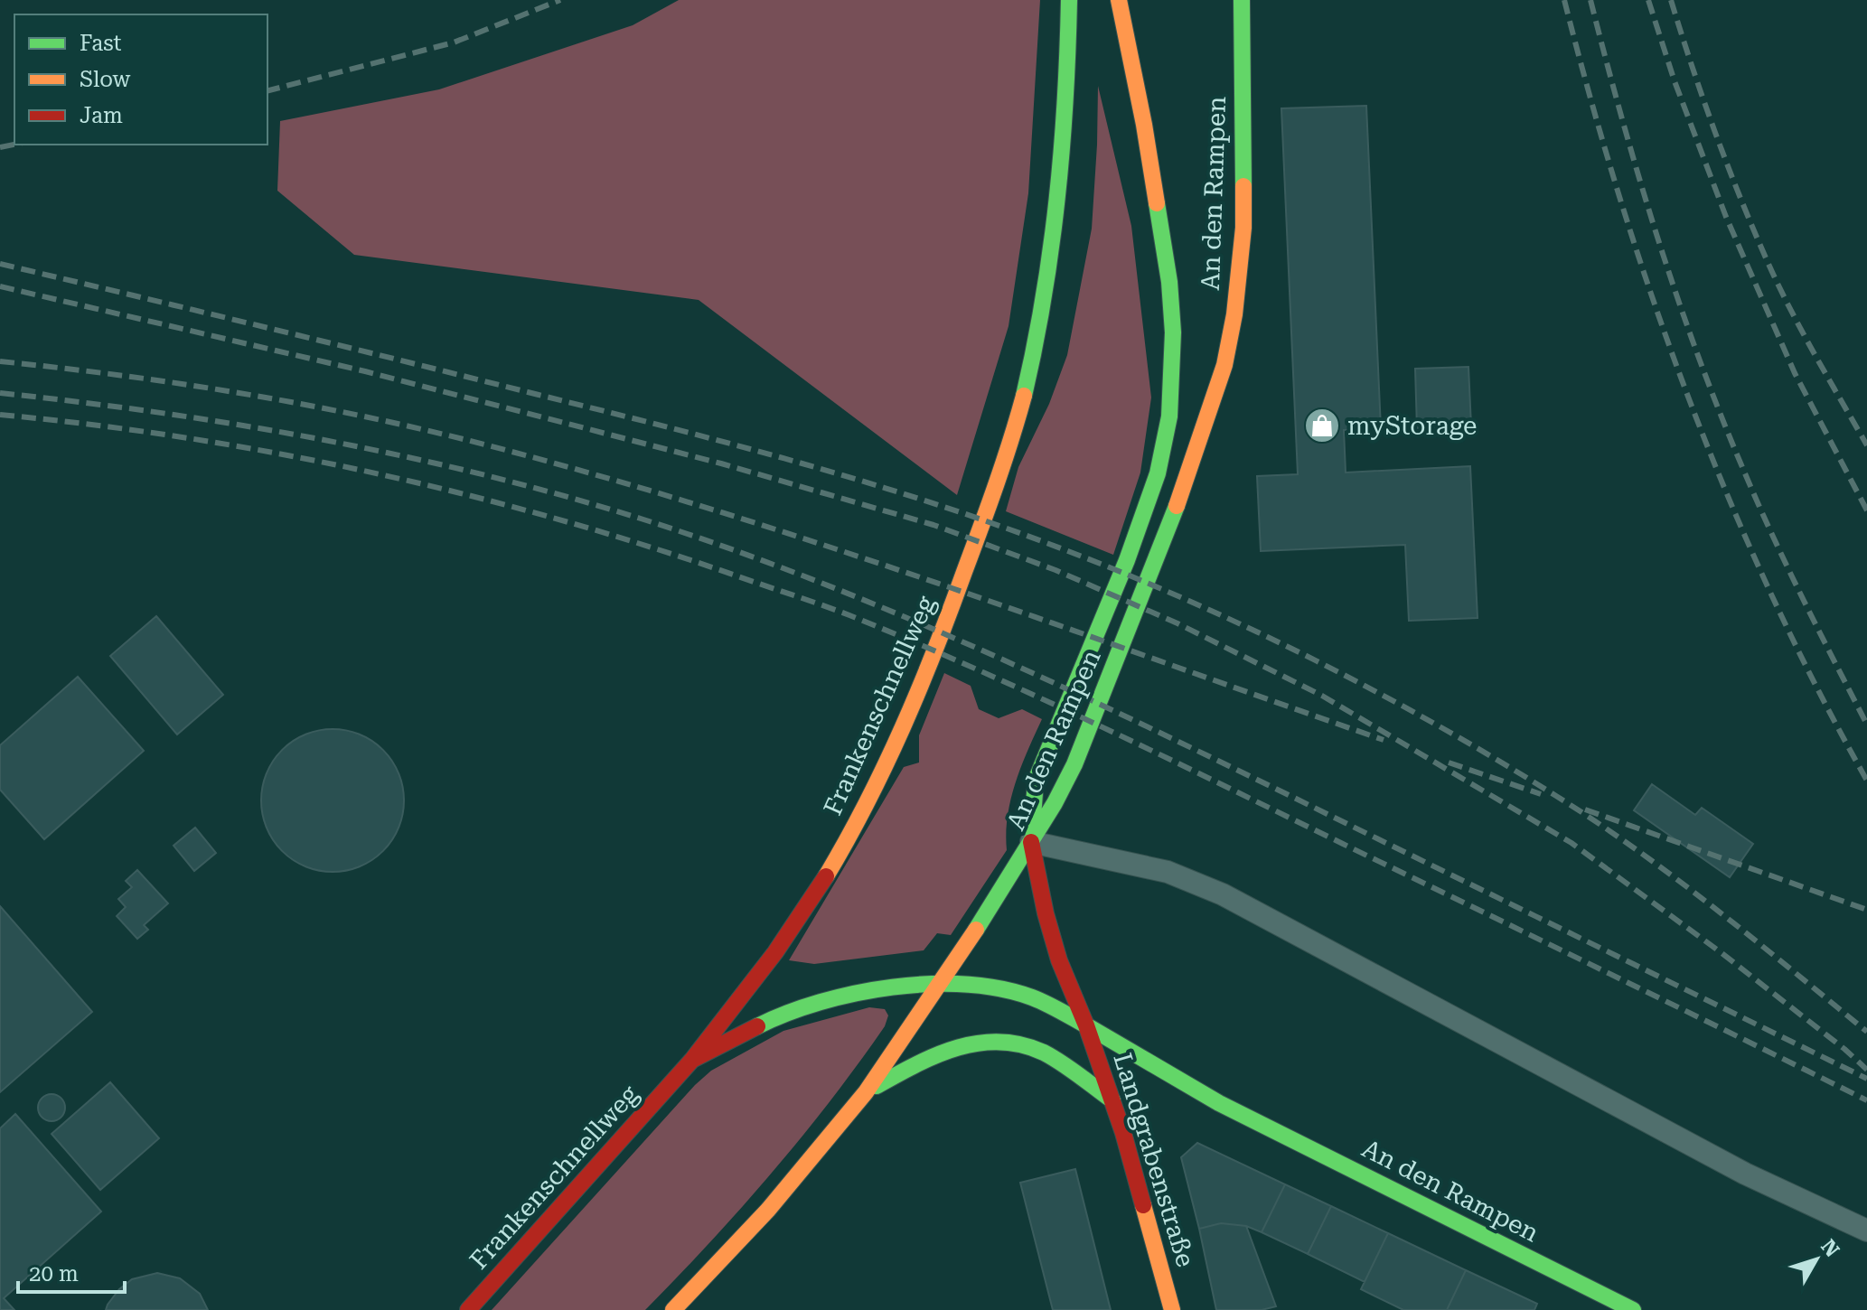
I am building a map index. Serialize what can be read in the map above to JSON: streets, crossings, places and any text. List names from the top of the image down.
{
  "streets": {
    "main road": ["An den Rampen", "Frankenschnellweg", "Landgrabenstraße"]
  },
  "crossings": [
    ["An den Rampen", "Landgrabenstraße"]
  ],
  "places": {
    "shop": ["myStorage"]
  },
  "legend": ["Fast", "Slow", "Jam"],
  "scale_bar": "20 m",
  "north": "top right"
}
